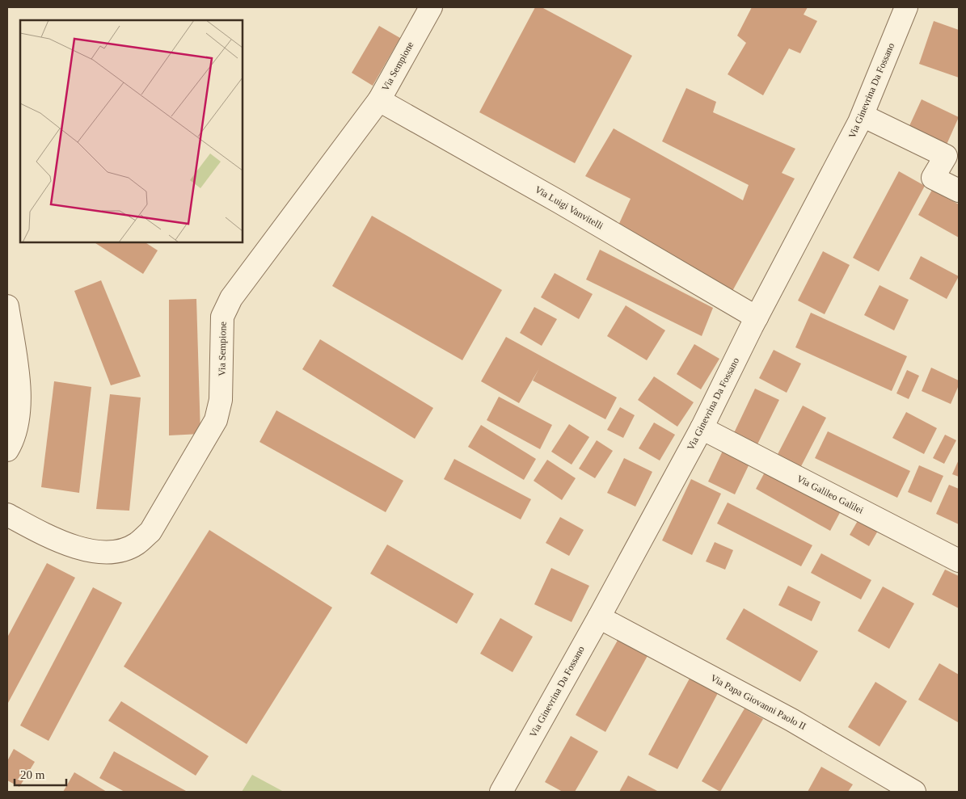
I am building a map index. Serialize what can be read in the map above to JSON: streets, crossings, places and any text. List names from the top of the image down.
{
  "streets": {
    "street": [
      "Via Sempione",
      "Via Ginevrina Da Fossano",
      "Via Luigi Vanvitelli",
      "Via Galileo Galilei",
      "Via Papa Giovanni Paolo II"
    ]
  },
  "crossings": [
    ["Via Sempione", "Via Luigi Vanvitelli"],
    ["Via Ginevrina Da Fossano", "Via Luigi Vanvitelli"],
    ["Via Ginevrina Da Fossano", "Via Galileo Galilei"],
    ["Via Ginevrina Da Fossano", "Via Papa Giovanni Paolo II"]
  ],
  "scale_bar": "20 m"
}
